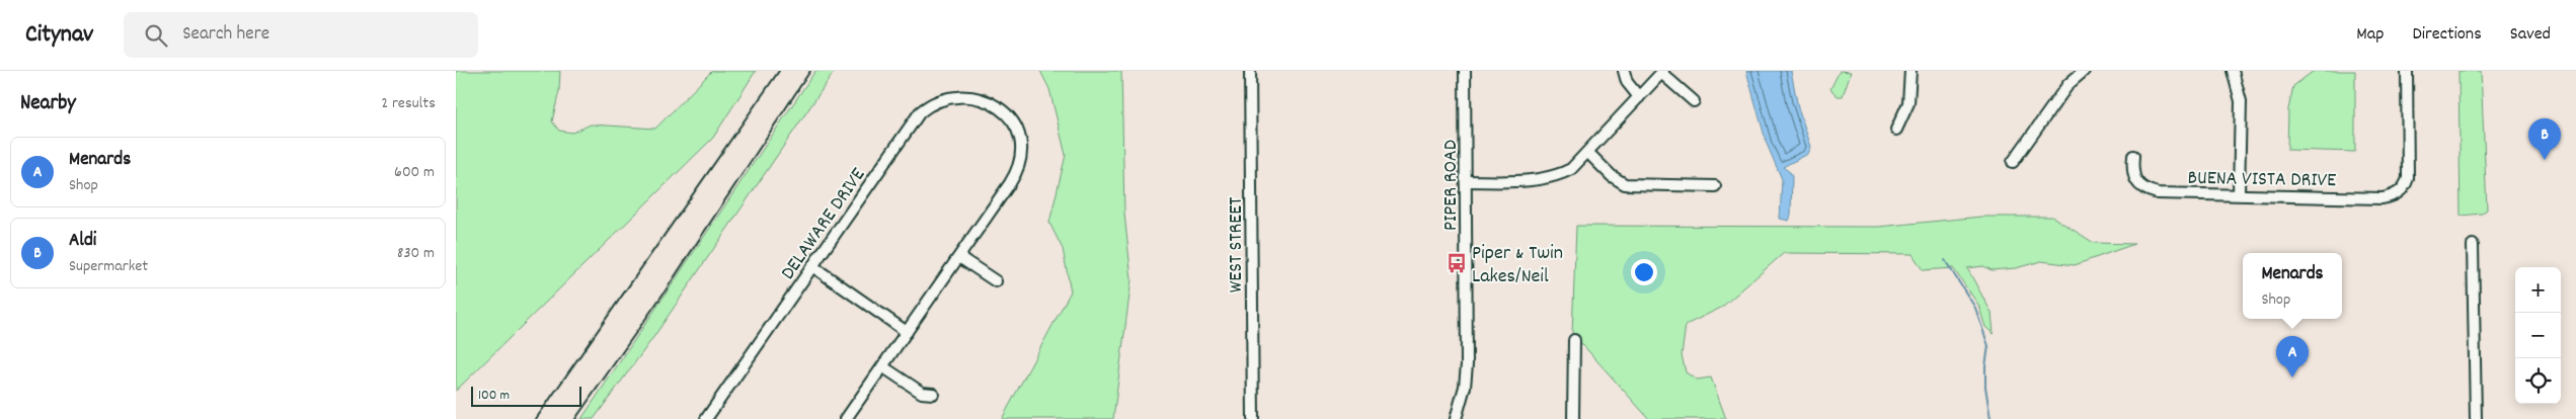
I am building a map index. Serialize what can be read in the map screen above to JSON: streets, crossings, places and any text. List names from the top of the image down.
{
  "streets": {
    "street": [
      "BUENA VISTA DRIVE",
      "PIPER ROAD",
      "DELAWARE DRIVE",
      "WEST STREET"
    ]
  },
  "places": {
    "bus stop": ["Piper & Twin Lakes/Neil"]
  },
  "scale_bar": "100 m",
  "page": {
    "header": "Citynav",
    "search": "Search here",
    "nav": ["Map", "Directions", "Saved"],
    "heading": ["Nearby", "2 results"],
    "pins": ["B", "A"],
    "list": [
      {
        "mark": "A",
        "name": "Menards",
        "note": "Shop",
        "value": "600 m"
      },
      {
        "mark": "B",
        "name": "Aldi",
        "note": "Supermarket",
        "value": "830 m"
      }
    ],
    "popup": ["Menards", "Shop"],
    "map_buttons": ["+", "−"],
    "scale": "100 m"
  }
}
